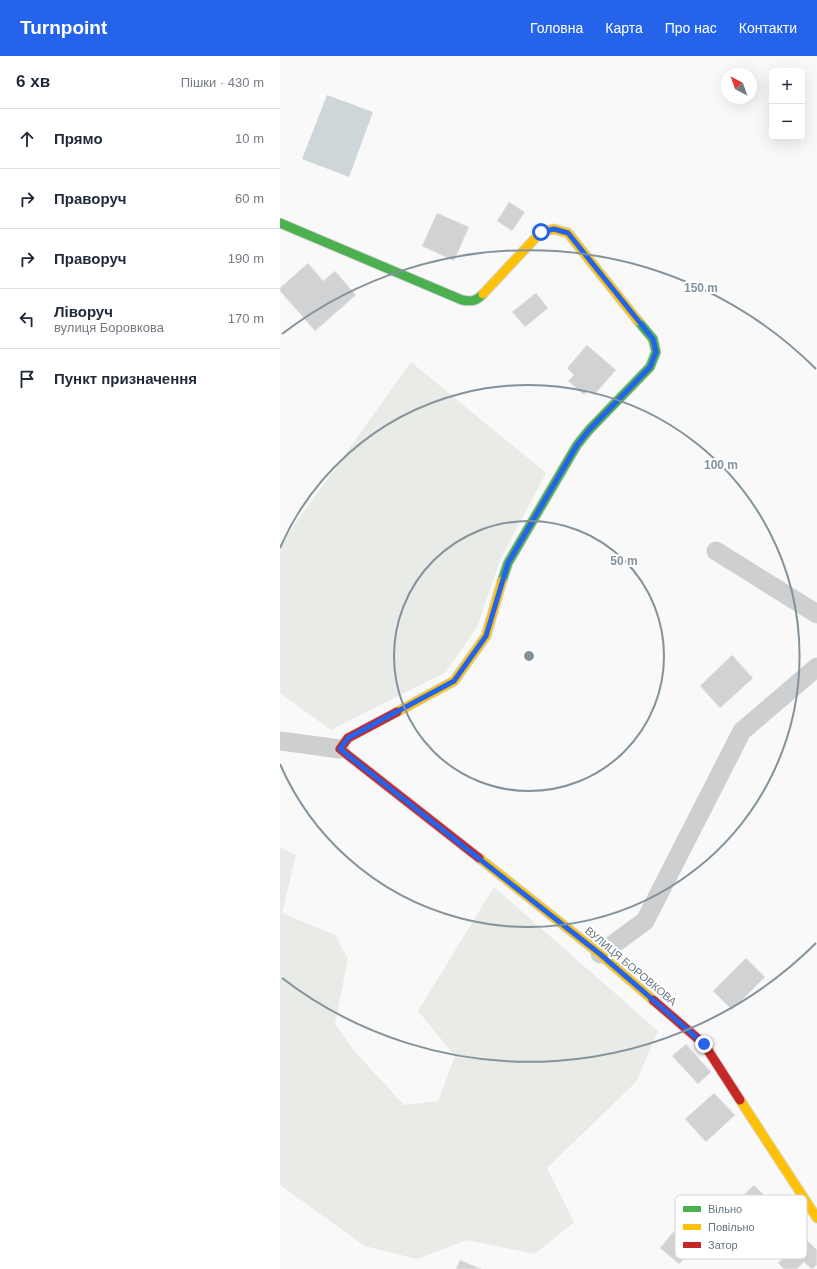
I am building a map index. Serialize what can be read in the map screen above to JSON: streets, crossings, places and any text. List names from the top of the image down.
{
  "streets": {
    "street": ["ВУЛИЦЯ БОРОВКОВА"]
  },
  "legend": ["Вільно", "Повільно", "Затор"],
  "north": "top left",
  "page": {
    "header": "Turnpoint",
    "nav": [
      "Головна",
      "Карта",
      "Про нас",
      "Контакти"
    ],
    "heading": ["6 хв", "Пішки · 430 m"],
    "map_buttons": ["+", "−"],
    "list": [
      ["Прямо", "10 m"],
      ["Праворуч", "60 m"],
      ["Праворуч", "190 m"],
      ["Ліворуч", "вулиця Боровкова", "170 m"],
      "Пункт призначення"
    ]
  },
  "rings": ["150 m", "100 m", "50 m"]
}
